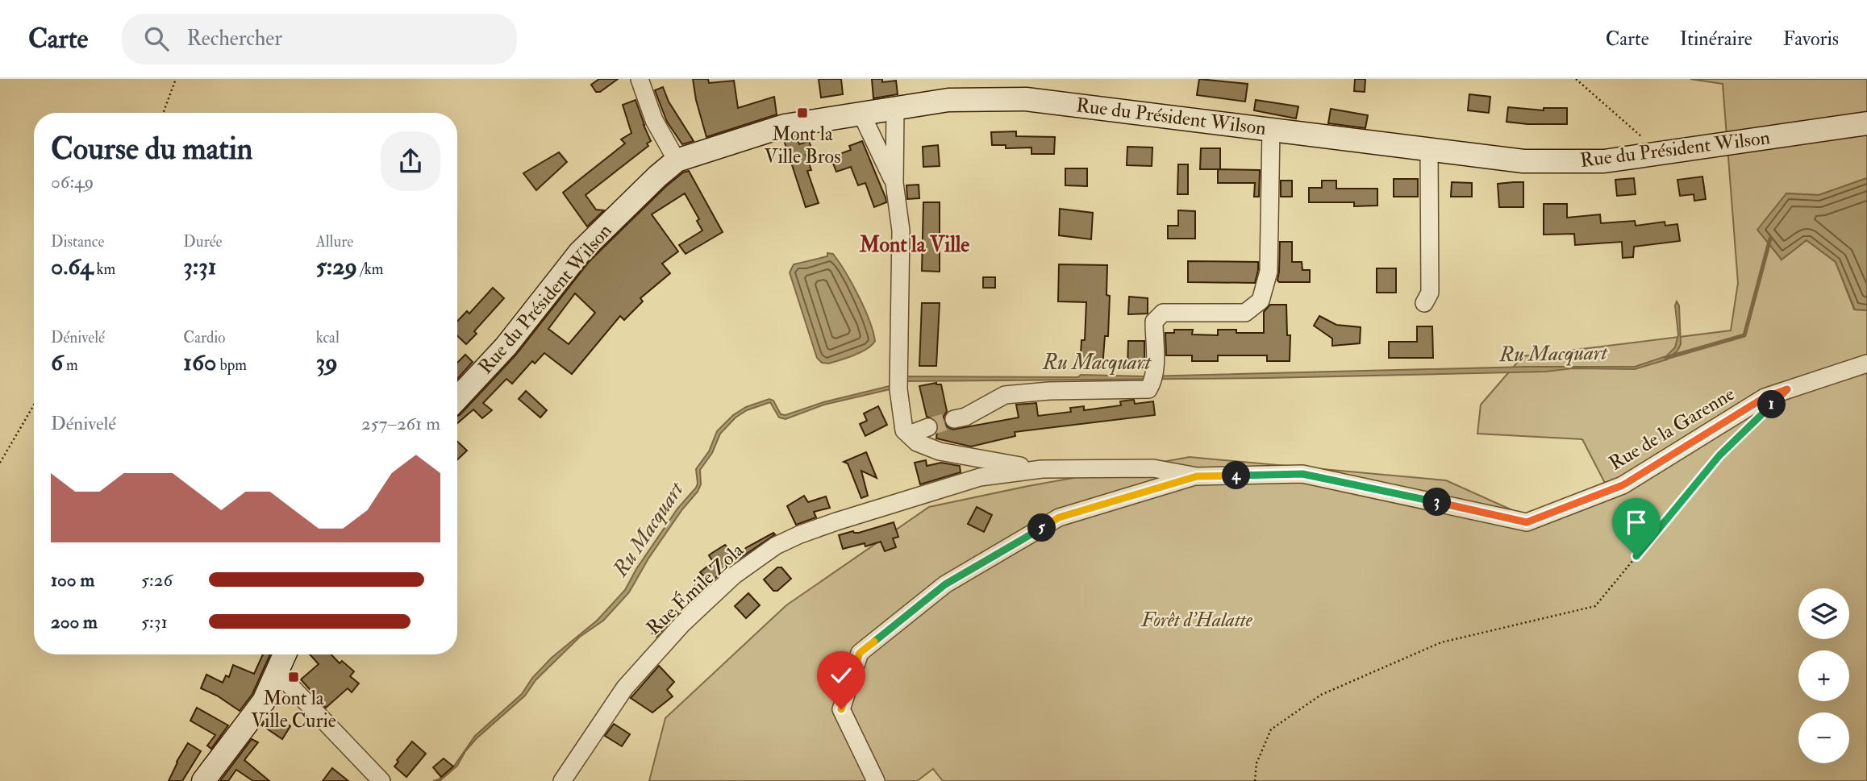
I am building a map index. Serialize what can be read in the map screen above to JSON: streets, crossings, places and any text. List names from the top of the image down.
{
  "streets": {
    "street": ["Rue du Président Wilson", "Rue de la Garenne", "Rue Émile Zola"]
  },
  "districts": ["Mont la Ville"],
  "water": ["Ru Macquart"],
  "parks": ["Forêt d'Halatte"],
  "places": {
    "transit": ["Mont la Ville Bros", "Mont la Ville Curie"]
  },
  "page": {
    "header": "Carte",
    "search": "Rechercher",
    "nav": ["Carte", "Itinéraire", "Favoris"],
    "heading": ["Course du matin", "06:49"],
    "stats": [
      ["Distance", "0.64 km"],
      ["Durée", "3:31"],
      ["Allure", "5:29 /km"],
      ["Dénivelé", "6 m"],
      ["Cardio", "160 bpm"],
      ["kcal", "39"]
    ],
    "pins": [
      "1",
      "4",
      "3",
      "5"
    ],
    "chart": ["Dénivelé", "257–261 m"],
    "list": [
      {
        "name": "100 m",
        "note": "5:26"
      },
      {
        "name": "200 m",
        "note": "5:31"
      }
    ],
    "map_buttons": ["+", "−"]
  }
}
